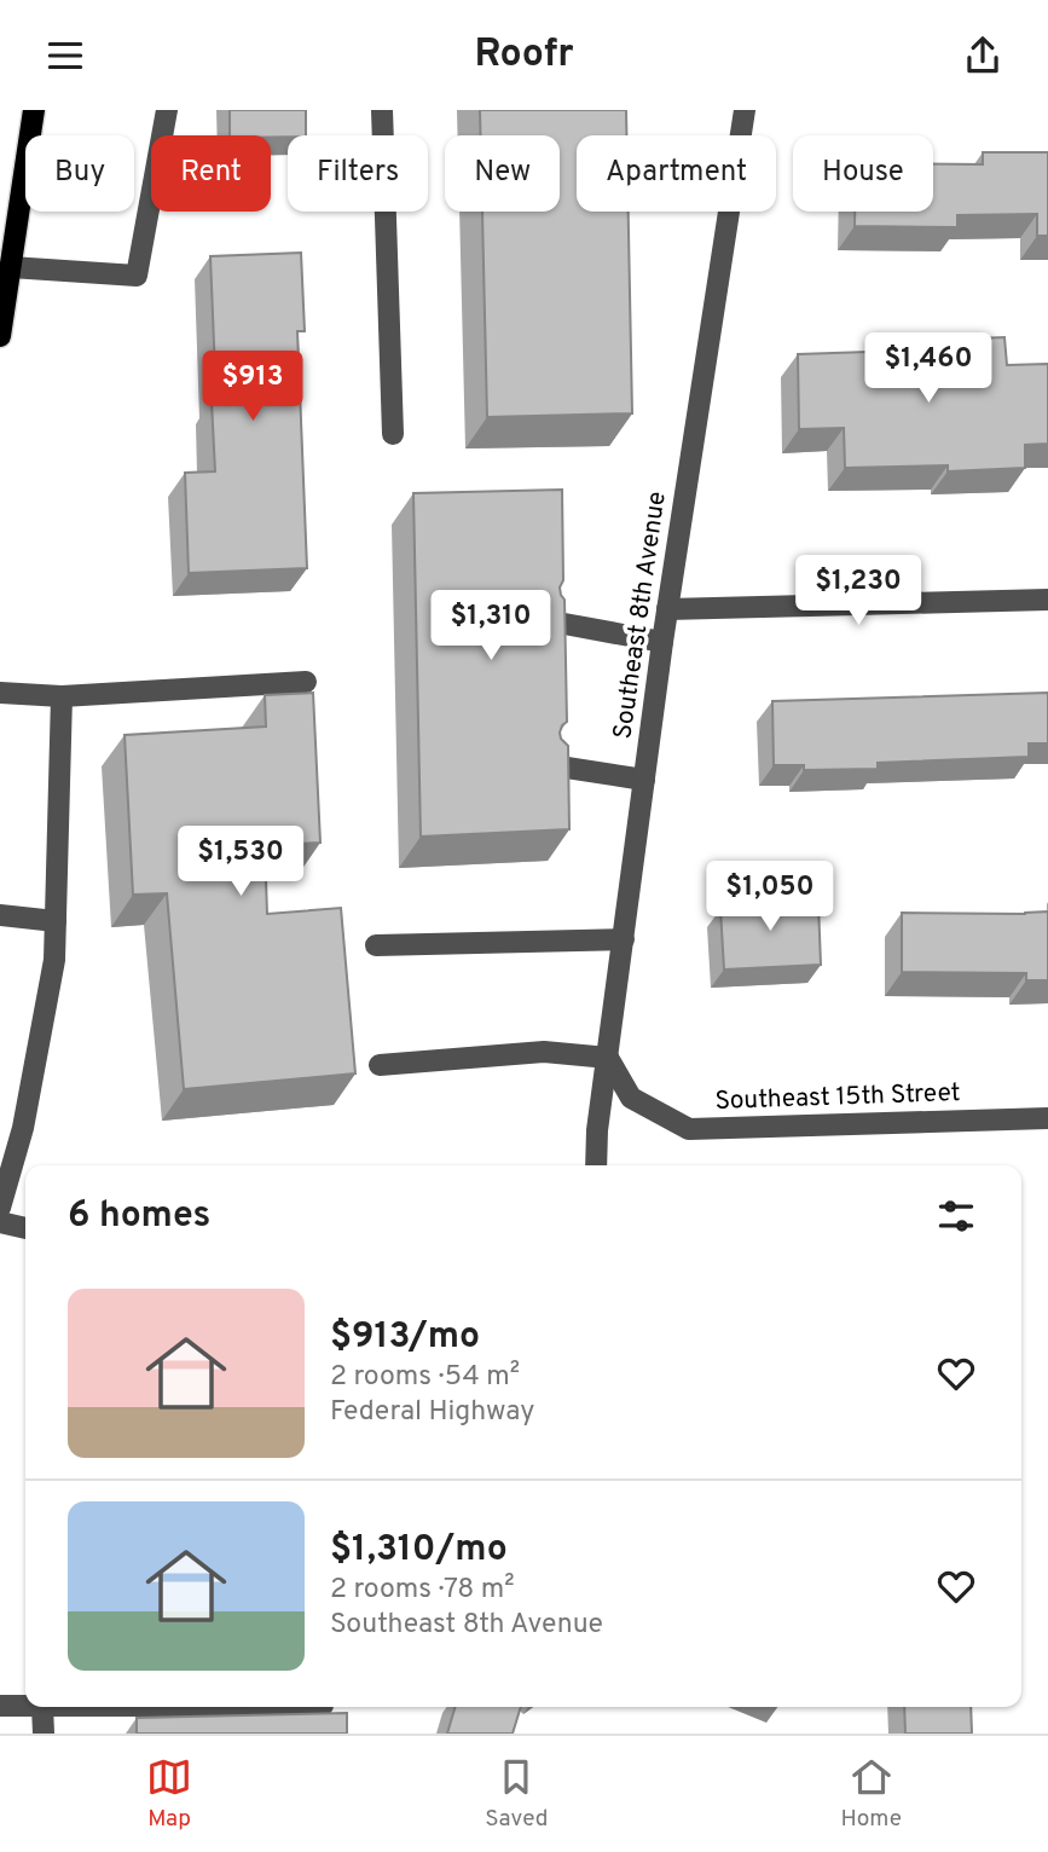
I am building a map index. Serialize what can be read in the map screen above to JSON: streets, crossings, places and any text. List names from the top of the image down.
{
  "streets": {
    "street": ["Southeast 8th Avenue", "Southeast 15th Street"]
  },
  "crossings": [
    ["Southeast 8th Avenue", "Southeast 15th Street"]
  ],
  "page": {
    "header": "Roofr",
    "chip": [
      "Buy",
      "Rent",
      "Filters",
      "New",
      "Apartment",
      "House"
    ],
    "price": [
      "$1,460",
      "$913",
      "$1,230",
      "$1,310",
      "$1,530",
      "$1,050"
    ],
    "heading": "6 homes",
    "list": [
      {
        "name": "$913/mo",
        "note": "2 rooms · 54 m² · Federal Highway"
      },
      {
        "name": "$1,310/mo",
        "note": "2 rooms · 78 m² · Southeast 8th Avenue"
      }
    ],
    "tabs": ["Map", "Saved", "Home"]
  }
}
